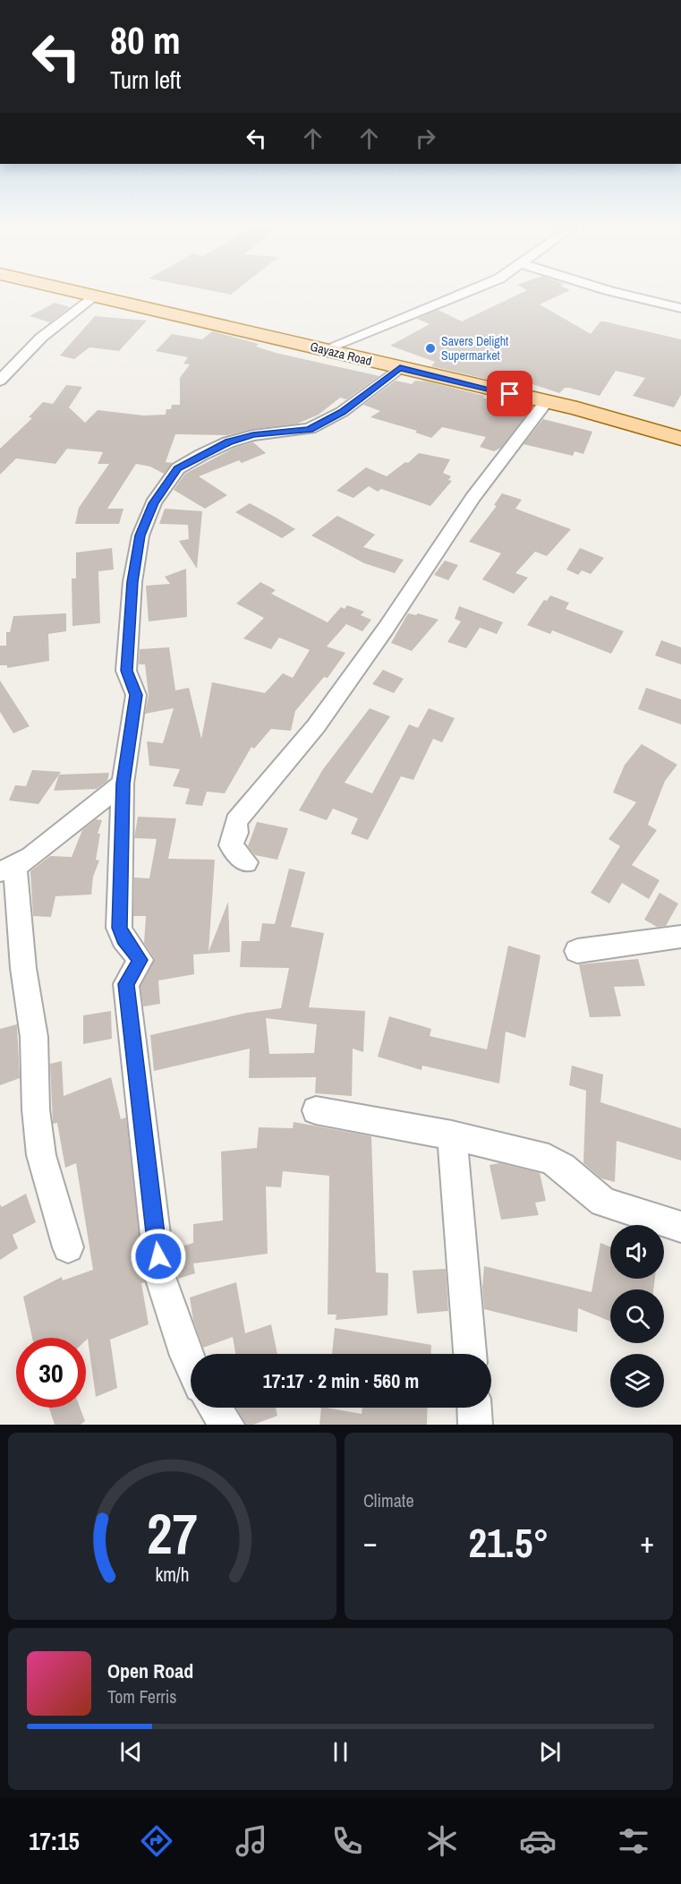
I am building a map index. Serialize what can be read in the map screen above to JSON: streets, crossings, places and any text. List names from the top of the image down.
{
  "streets": {
    "main road": ["Gayaza Road"]
  },
  "places": ["Savers Delight Supermarket"],
  "page": {
    "turn": ["80 m", "Turn left"],
    "limit": "30",
    "trip": "17:17 · 2 min · 560 m",
    "tile": "Climate",
    "heat": ["−", "21.5°", "+"],
    "song": ["Open Road", "Tom Ferris"],
    "tabs": "17:15",
    "gauge": ["27", "km/h"]
  }
}
